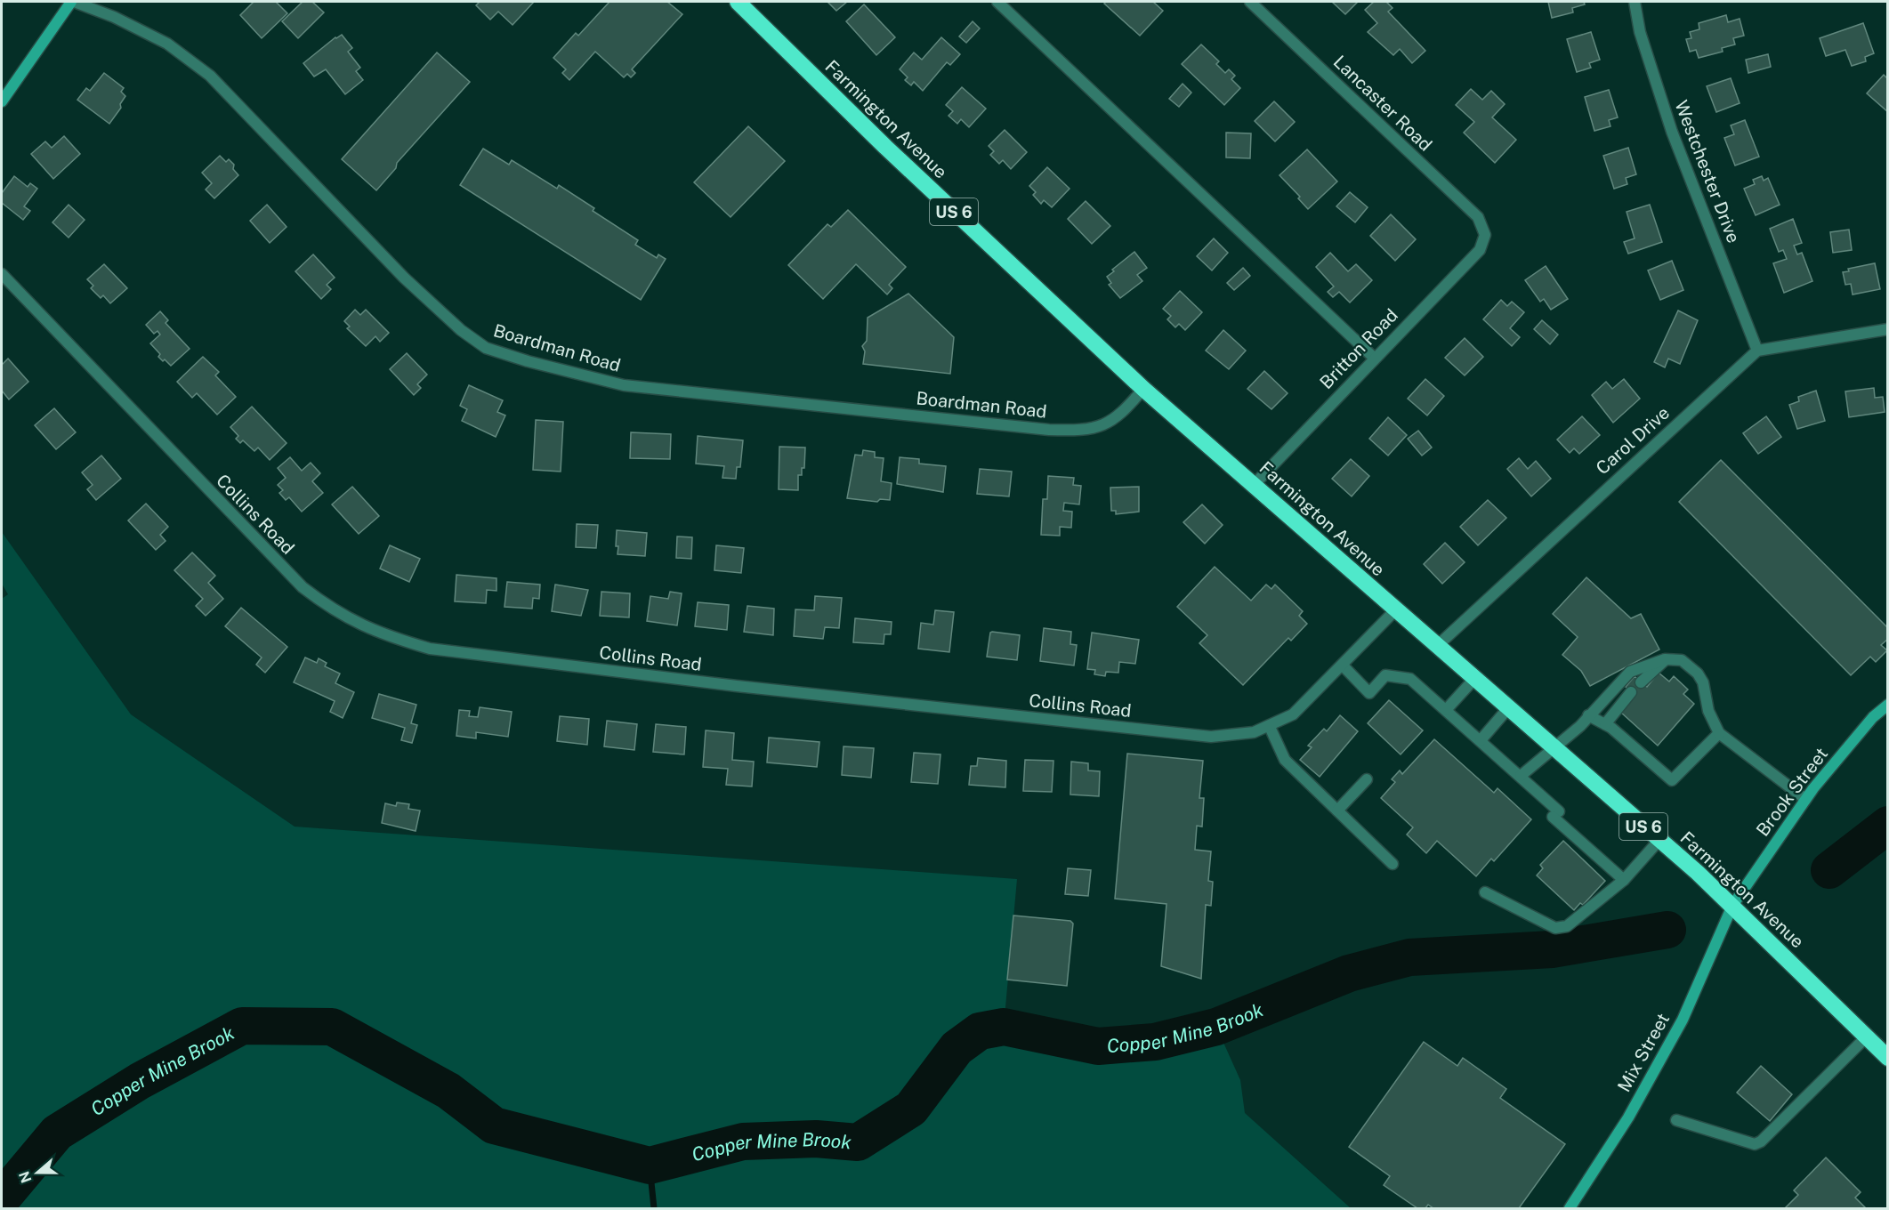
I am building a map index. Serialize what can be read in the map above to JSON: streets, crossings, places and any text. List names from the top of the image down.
{
  "streets": {
    "highway": ["Farmington Avenue", "US 6"],
    "main road": ["Brook Street", "Mix Street"],
    "street": [
      "Lancaster Road",
      "Westchester Drive",
      "Boardman Road",
      "Britton Road",
      "Carol Drive",
      "Collins Road"
    ]
  },
  "crossings": [
    ["Lancaster Road", "Britton Road"],
    ["Farmington Avenue", "Boardman Road"],
    ["Farmington Avenue", "Britton Road"],
    ["Farmington Avenue", "Carol Drive"],
    ["Farmington Avenue", "Collins Road"],
    ["Farmington Avenue", "Brook Street"],
    ["Farmington Avenue", "Mix Street"],
    ["Westchester Drive", "Carol Drive"],
    ["Brook Street", "Mix Street"]
  ],
  "water": ["Copper Mine Brook"],
  "north": "left"
}
